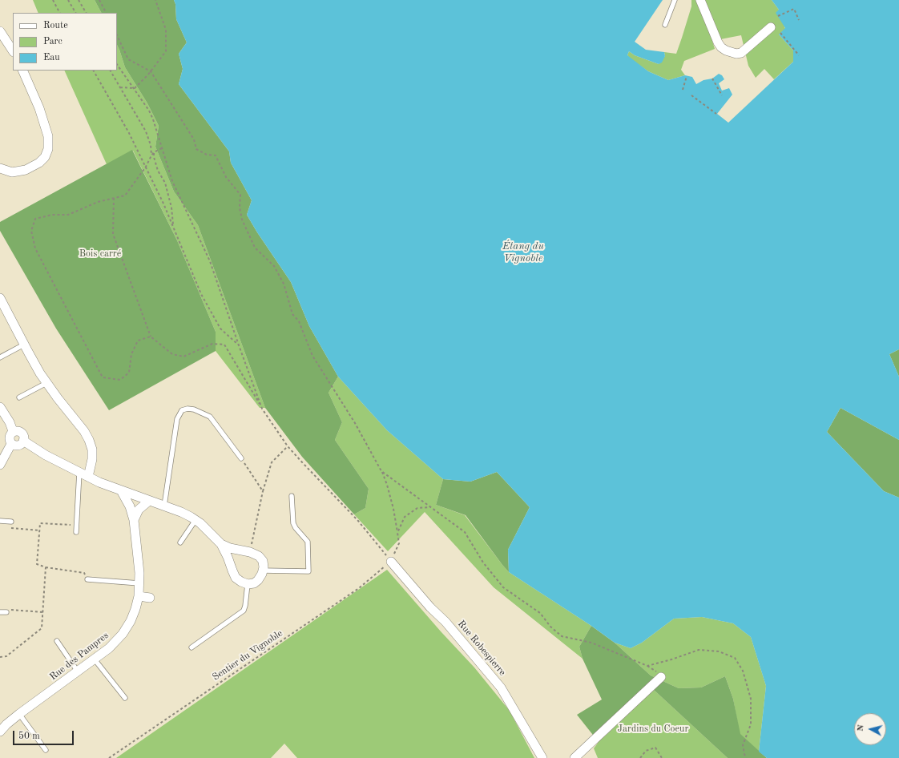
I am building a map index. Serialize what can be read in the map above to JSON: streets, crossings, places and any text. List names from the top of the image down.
{
  "streets": {
    "street": ["Rue Robespierre", "Rue des Pampres"],
    "path": ["Sentier du Vignoble"]
  },
  "crossings": [
    ["Rue Robespierre", "Sentier du Vignoble"]
  ],
  "water": ["Étang du Vignoble"],
  "parks": ["Bois carré", "Jardins du Coeur"],
  "legend": ["Route", "Parc", "Eau"],
  "scale_bar": "50 m",
  "north": "left"
}
